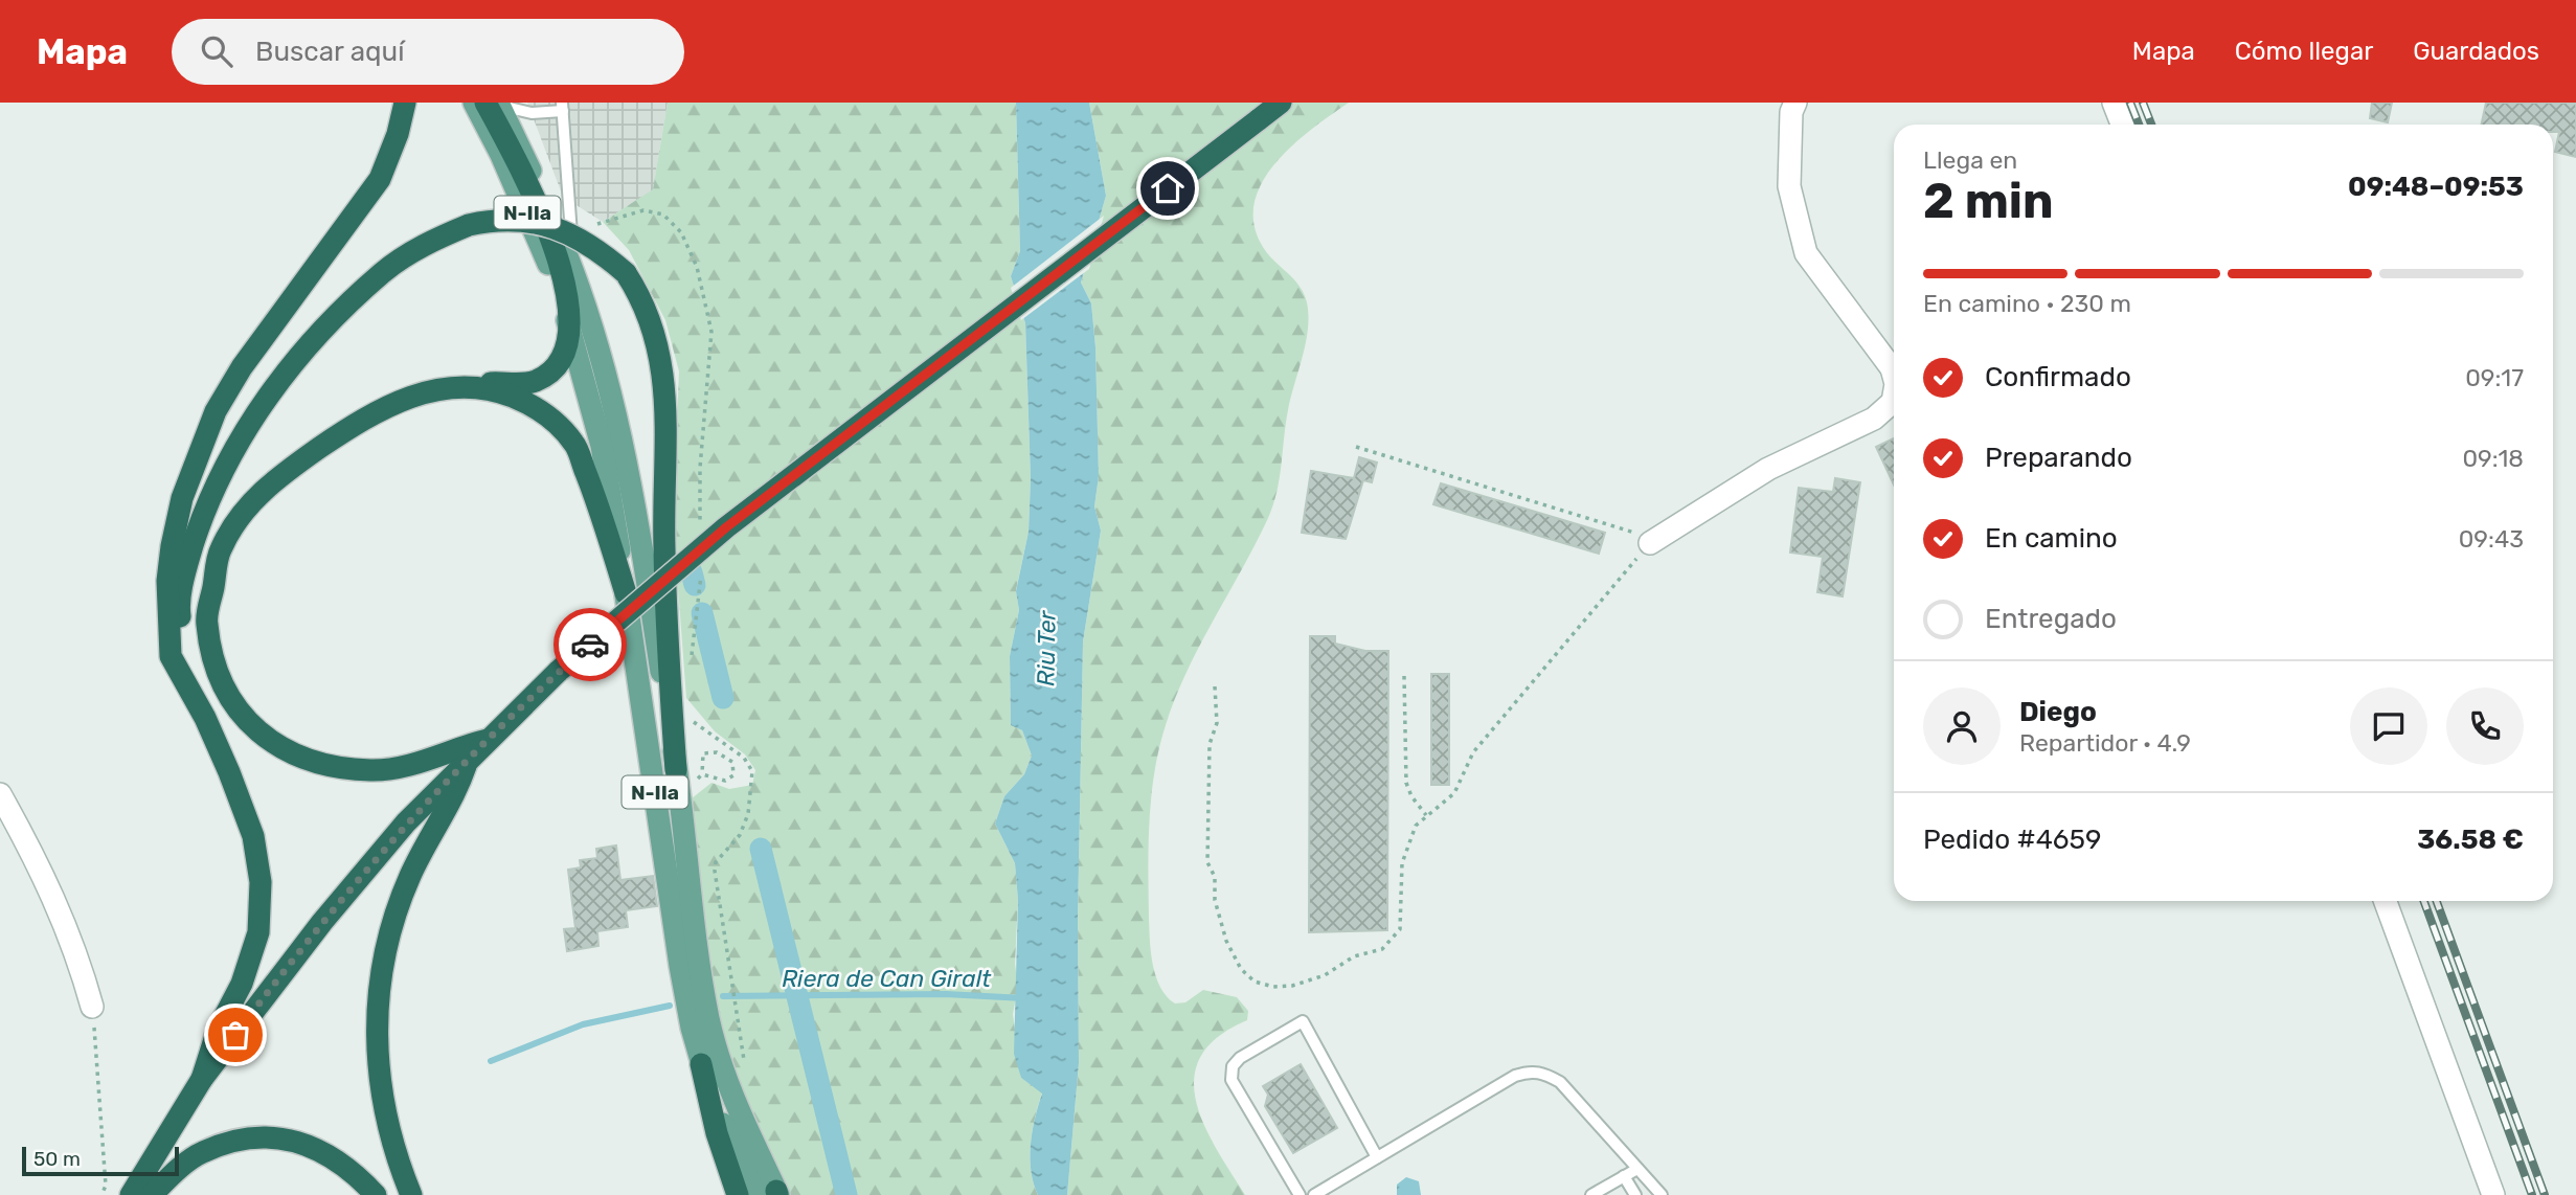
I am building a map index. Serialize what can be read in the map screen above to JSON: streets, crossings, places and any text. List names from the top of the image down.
{
  "streets": {
    "main road": ["N-IIa"]
  },
  "water": ["Riu Ter", "Riera de Can Giralt"],
  "scale_bar": "50 m",
  "page": {
    "header": "Mapa",
    "search": "Buscar aquí",
    "nav": ["Mapa", "Cómo llegar", "Guardados"],
    "heading": ["2 min", "Llega en", "09:48–09:53"],
    "panel": [
      "Diego",
      "Repartidor · 4.9",
      "Pedido #4659",
      "36.58 €"
    ],
    "bar": "En camino · 230 m",
    "list": [
      ["Confirmado", "09:17"],
      ["Preparando", "09:18"],
      ["En camino", "09:43"],
      "Entregado"
    ],
    "scale": "50 m"
  }
}
